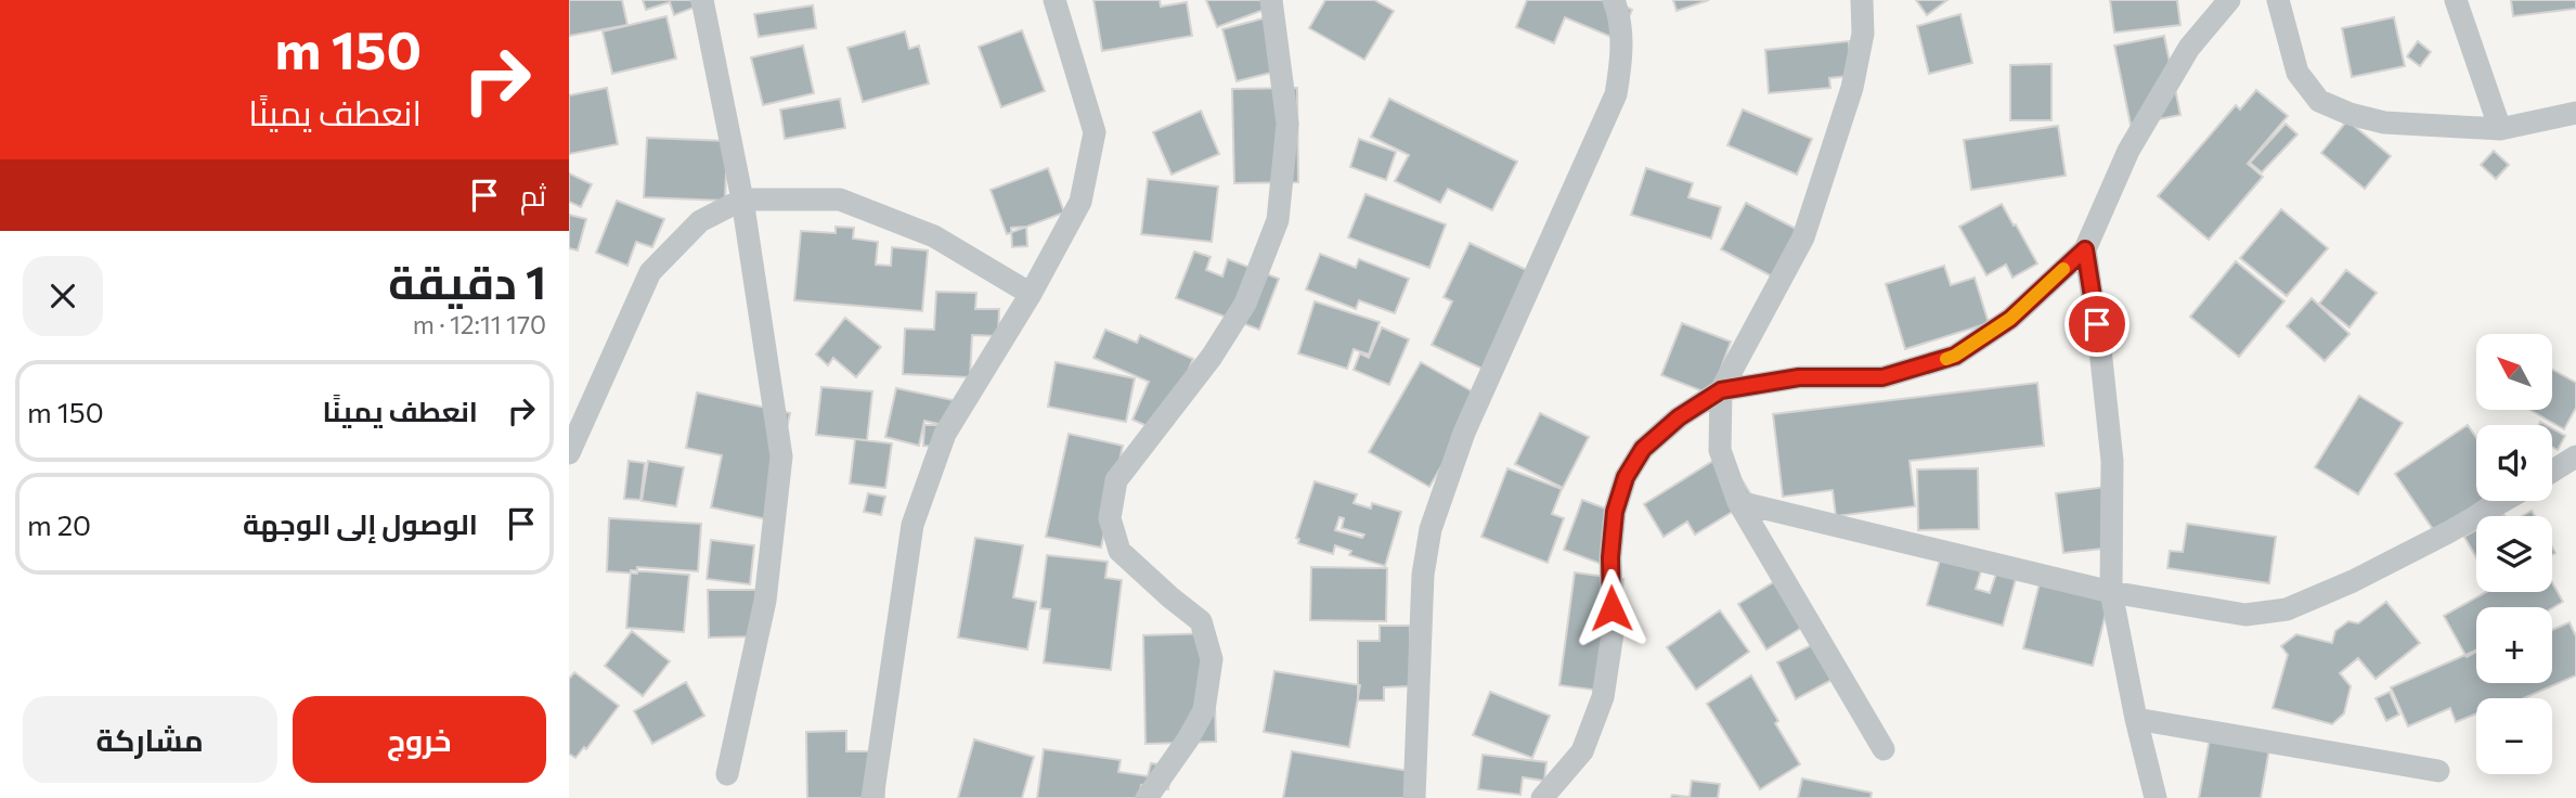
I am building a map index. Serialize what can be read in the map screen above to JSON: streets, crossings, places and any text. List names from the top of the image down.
{
  "north": "top left",
  "page": {
    "turn": ["150 m", "انعطف يمينًا"],
    "then": "ثم",
    "heading": ["1 دقيقة", "170 m · 12:11"],
    "map_buttons": ["+", "−"],
    "list": [
      {
        "name": "انعطف يمينًا",
        "value": "150 m"
      },
      {
        "name": "الوصول إلى الوجهة",
        "value": "20 m"
      }
    ],
    "buttons": ["خروج", "مشاركة"]
  }
}
